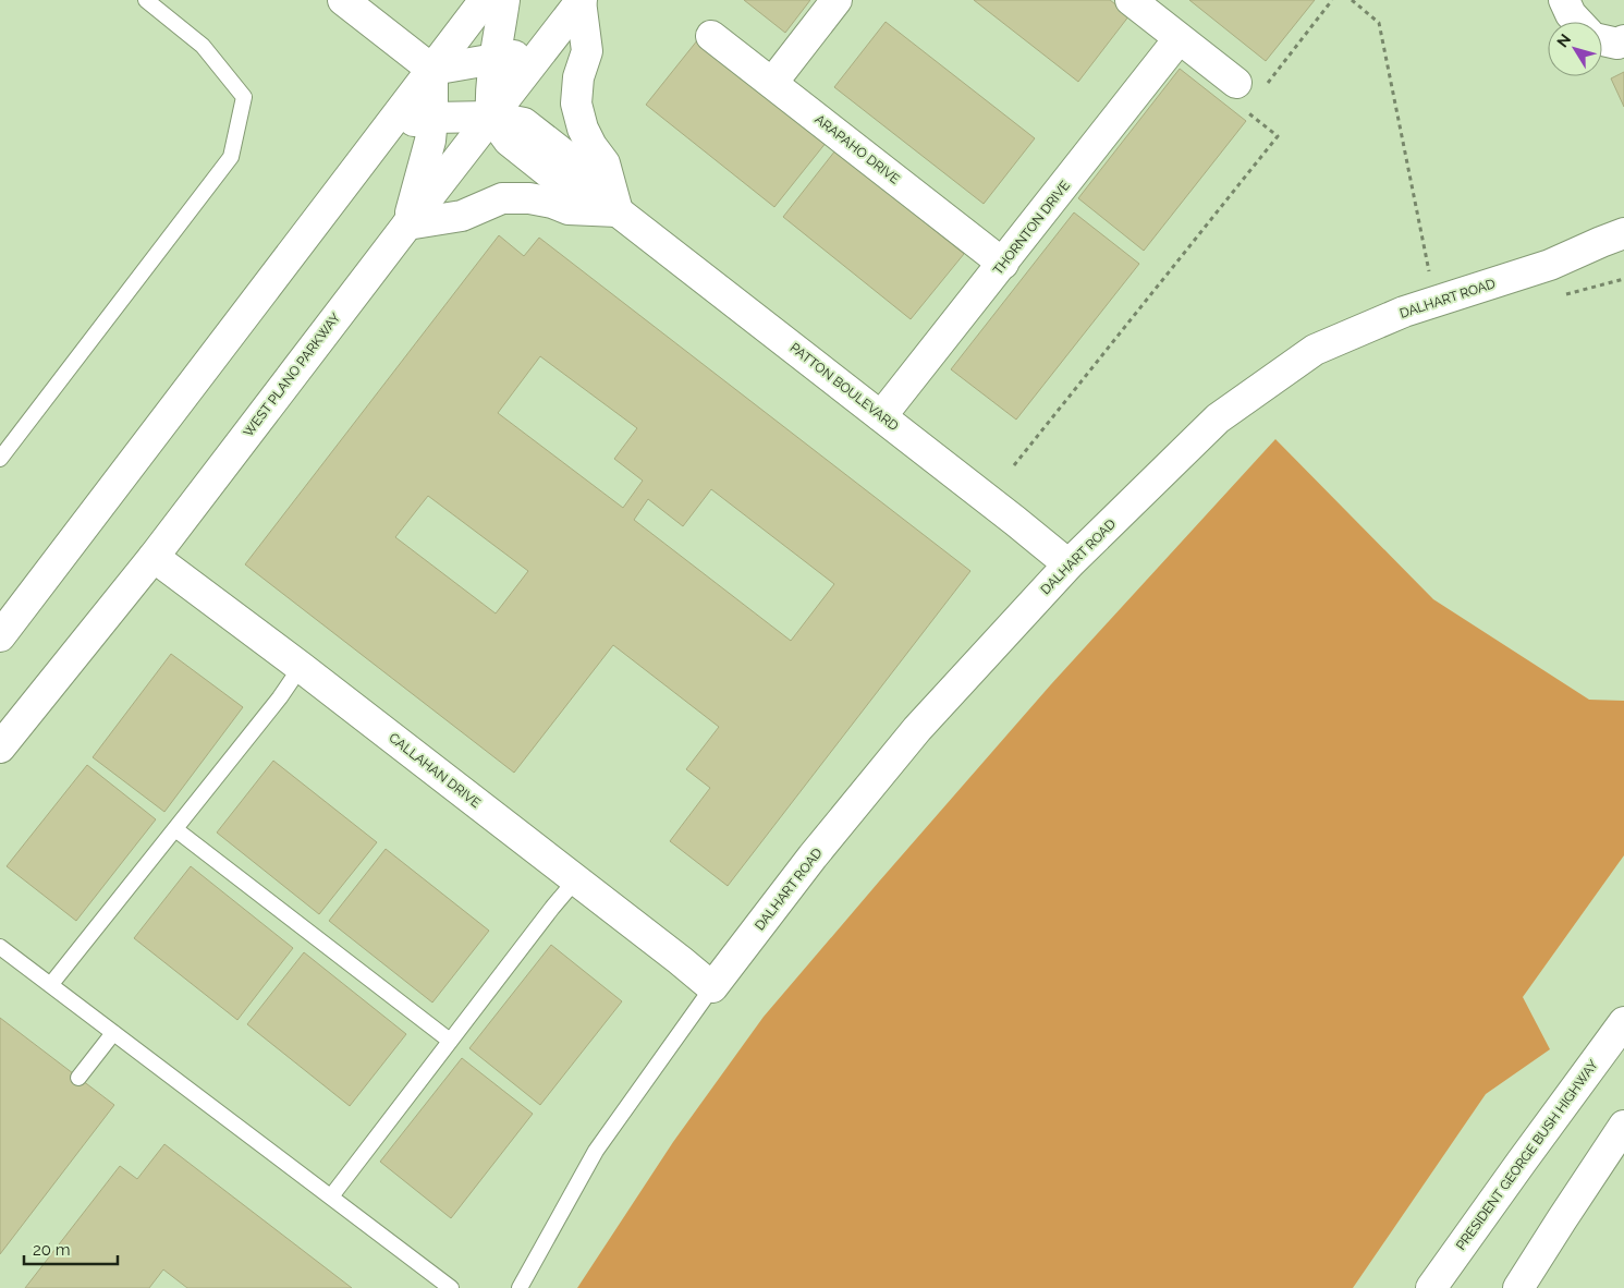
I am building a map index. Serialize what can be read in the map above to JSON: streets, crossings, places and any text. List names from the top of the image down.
{
  "streets": {
    "main road": [
      "ARAPAHO DRIVE",
      "THORNTON DRIVE",
      "DALHART ROAD",
      "WEST PLANO PARKWAY",
      "PATTON BOULEVARD",
      "CALLAHAN DRIVE",
      "PRESIDENT GEORGE BUSH HIGHWAY"
    ]
  },
  "crossings": [
    ["ARAPAHO DRIVE", "THORNTON DRIVE"],
    ["THORNTON DRIVE", "PATTON BOULEVARD"],
    ["DALHART ROAD", "PATTON BOULEVARD"],
    ["DALHART ROAD", "CALLAHAN DRIVE"],
    ["WEST PLANO PARKWAY", "PATTON BOULEVARD"],
    ["WEST PLANO PARKWAY", "CALLAHAN DRIVE"]
  ],
  "scale_bar": "20 m",
  "north": "top left"
}
